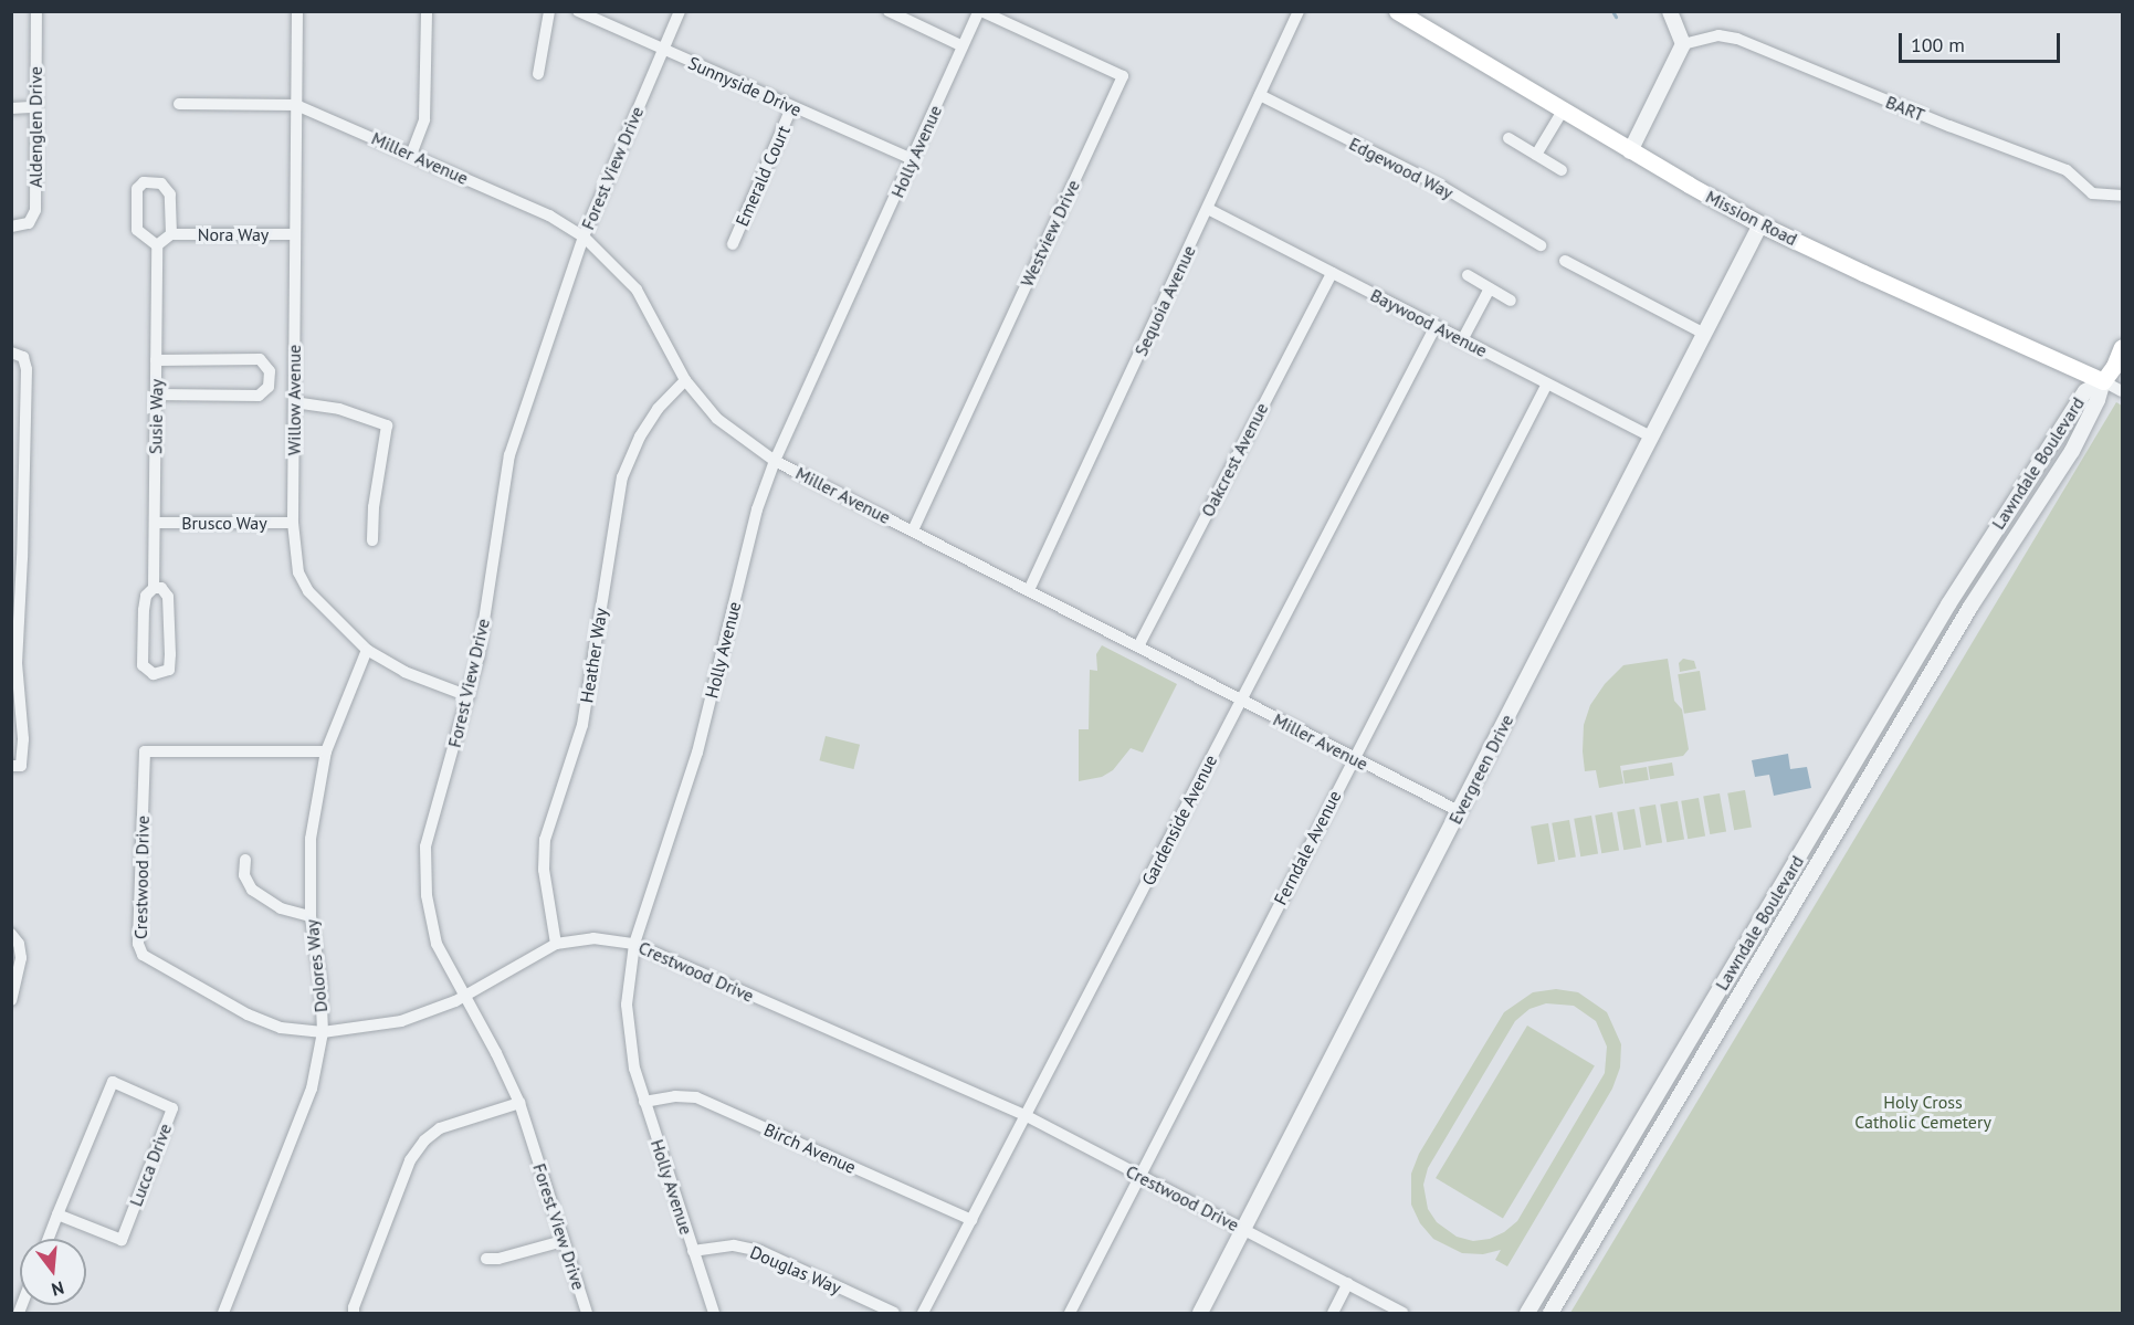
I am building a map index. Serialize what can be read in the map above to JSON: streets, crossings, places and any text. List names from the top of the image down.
{
  "streets": {
    "main road": ["Mission Road"],
    "street": [
      "Sunnyside Drive",
      "BART",
      "Aldenglen Drive",
      "Holly Avenue",
      "Miller Avenue",
      "Forest View Drive",
      "Edgewood Way",
      "Emerald Court",
      "Westview Drive",
      "Nora Way",
      "Sequoia Avenue",
      "Baywood Avenue",
      "Willow Avenue",
      "Susie Way",
      "Oakcrest Avenue",
      "Lawndale Boulevard",
      "Brusco Way",
      "Heather Way",
      "Evergreen Drive",
      "Gardenside Avenue",
      "Ferndale Avenue",
      "Crestwood Drive",
      "Dolores Way",
      "Birch Avenue",
      "Lucca Drive",
      "Douglas Way"
    ]
  },
  "crossings": [
    ["Sunnyside Drive", "Holly Avenue"],
    ["Sunnyside Drive", "Forest View Drive"],
    ["Sunnyside Drive", "Emerald Court"],
    ["Holly Avenue", "Miller Avenue"],
    ["Holly Avenue", "Westview Drive"],
    ["Holly Avenue", "Crestwood Drive"],
    ["Holly Avenue", "Birch Avenue"],
    ["Holly Avenue", "Douglas Way"],
    ["Miller Avenue", "Forest View Drive"],
    ["Miller Avenue", "Westview Drive"],
    ["Miller Avenue", "Sequoia Avenue"],
    ["Miller Avenue", "Willow Avenue"],
    ["Miller Avenue", "Oakcrest Avenue"],
    ["Miller Avenue", "Heather Way"],
    ["Miller Avenue", "Evergreen Drive"],
    ["Miller Avenue", "Gardenside Avenue"],
    ["Miller Avenue", "Ferndale Avenue"],
    ["Forest View Drive", "Willow Avenue"],
    ["Forest View Drive", "Crestwood Drive"],
    ["Edgewood Way", "Sequoia Avenue"],
    ["Mission Road", "Lawndale Boulevard"],
    ["Mission Road", "Evergreen Drive"],
    ["Nora Way", "Willow Avenue"],
    ["Sequoia Avenue", "Baywood Avenue"],
    ["Baywood Avenue", "Oakcrest Avenue"],
    ["Baywood Avenue", "Evergreen Drive"],
    ["Baywood Avenue", "Gardenside Avenue"],
    ["Baywood Avenue", "Ferndale Avenue"],
    ["Willow Avenue", "Brusco Way"],
    ["Willow Avenue", "Dolores Way"],
    ["Susie Way", "Brusco Way"],
    ["Heather Way", "Crestwood Drive"],
    ["Evergreen Drive", "Crestwood Drive"],
    ["Gardenside Avenue", "Crestwood Drive"],
    ["Gardenside Avenue", "Birch Avenue"],
    ["Ferndale Avenue", "Crestwood Drive"],
    ["Crestwood Drive", "Dolores Way"]
  ],
  "parks": ["Holy Cross Catholic Cemetery"],
  "scale_bar": "100 m",
  "north": "bottom"
}
